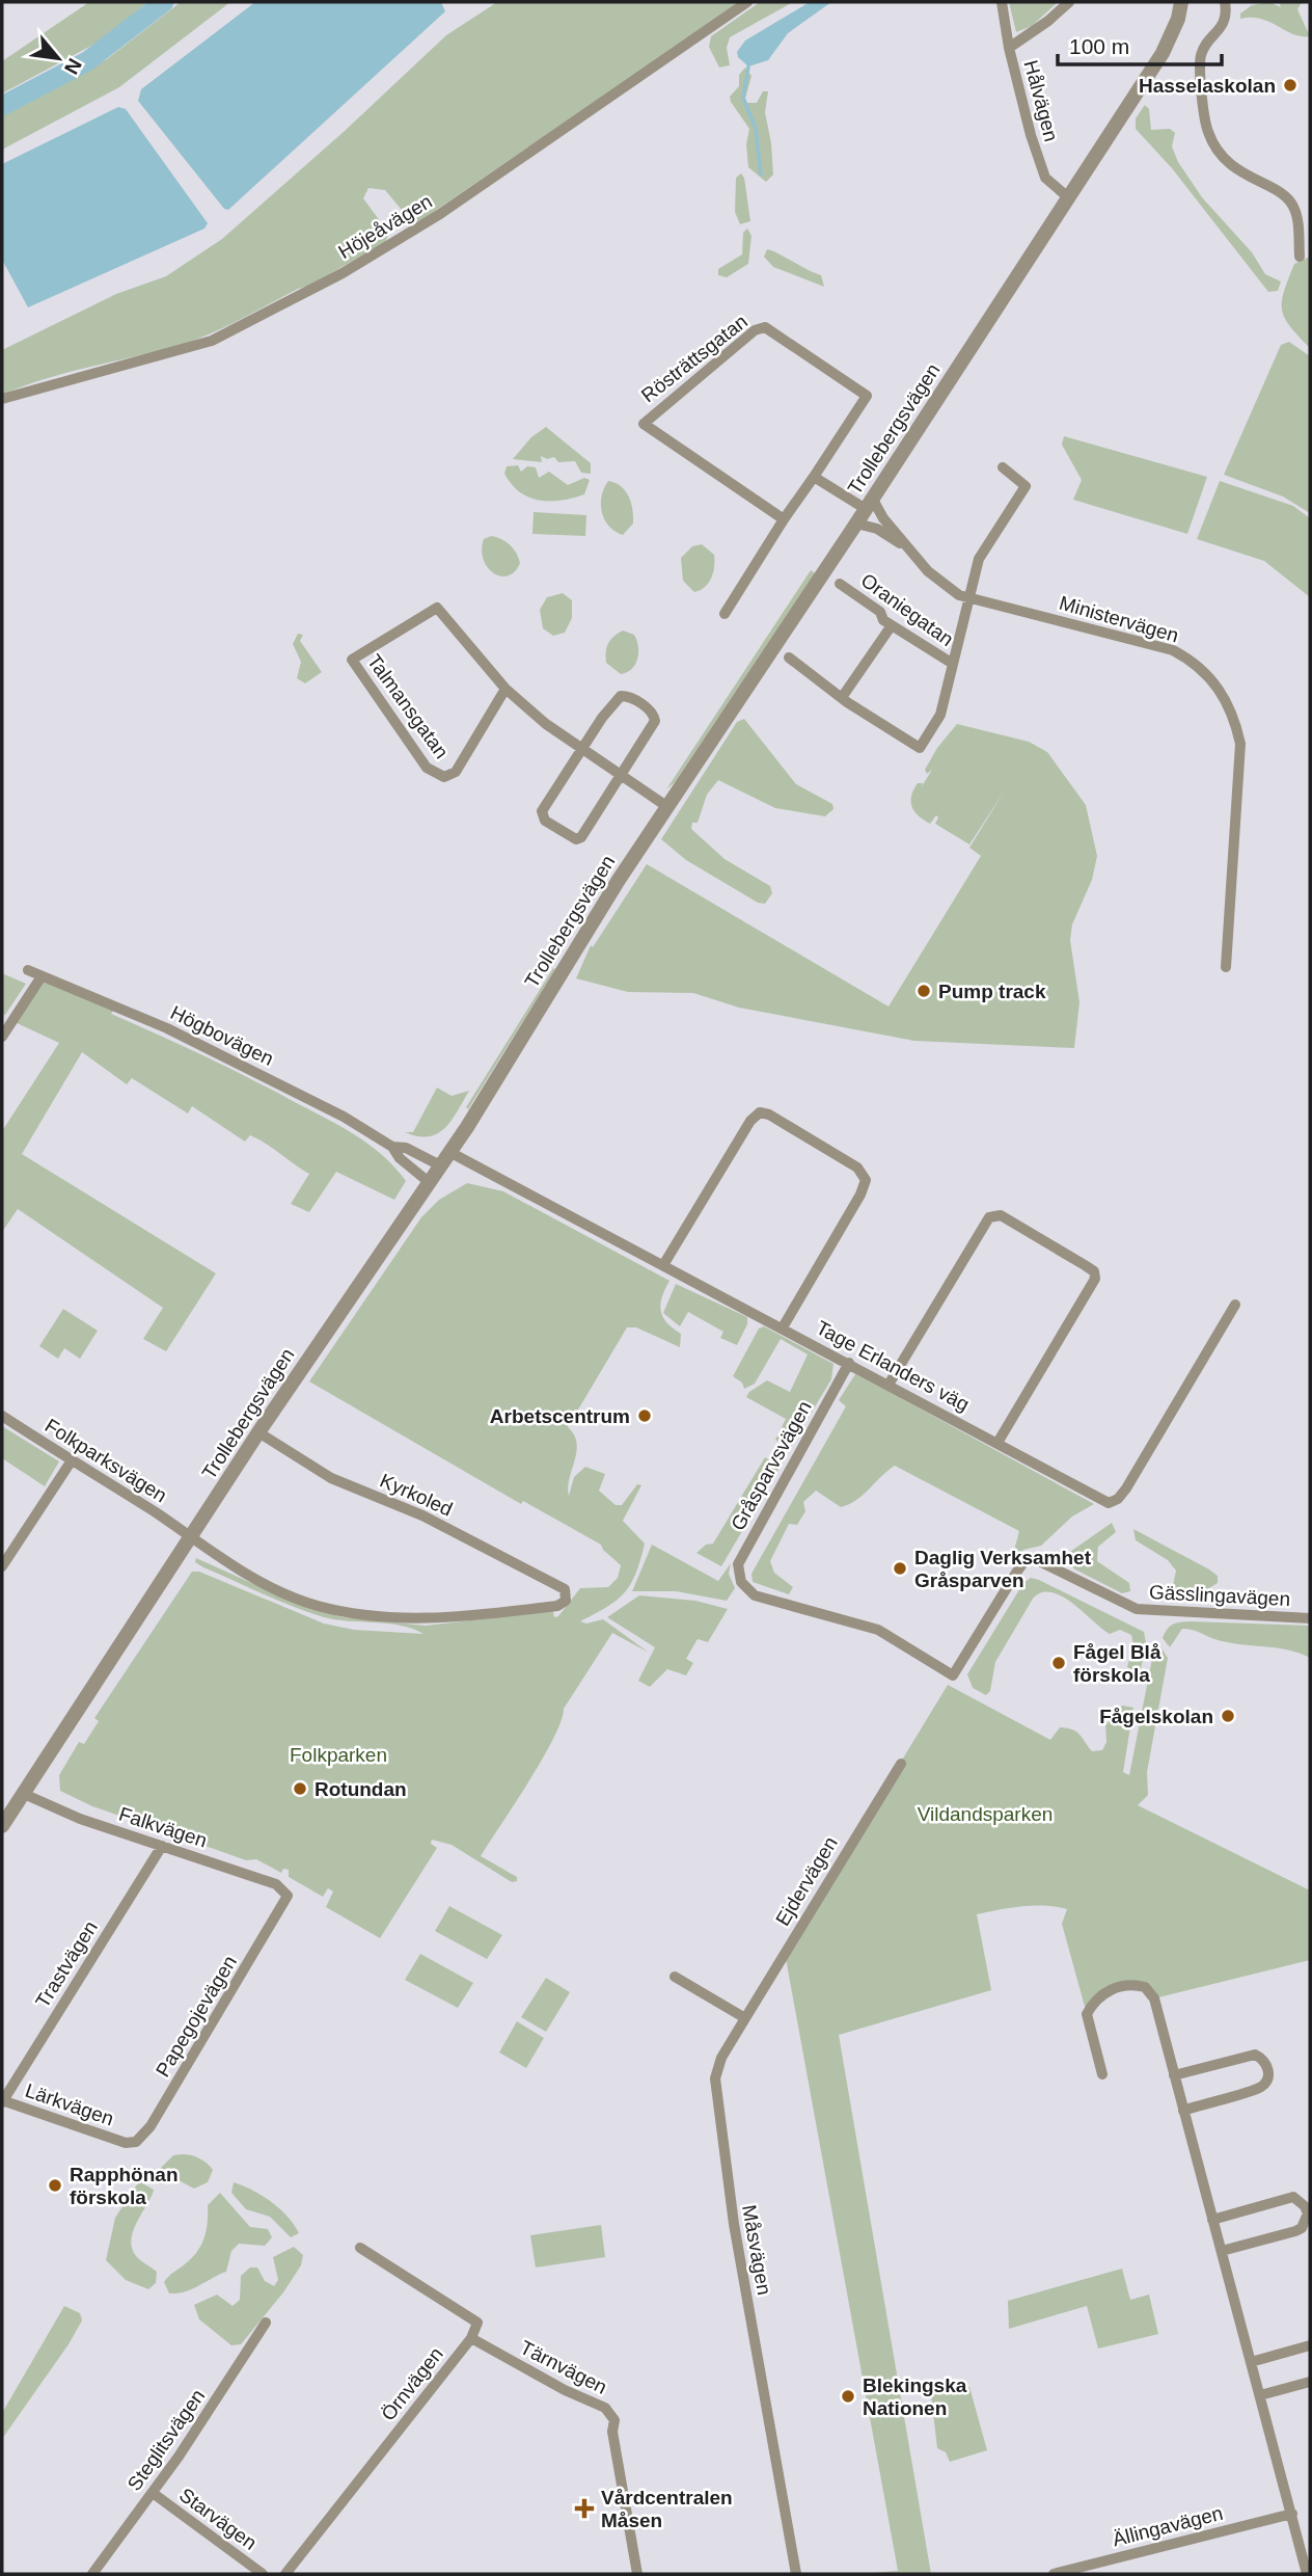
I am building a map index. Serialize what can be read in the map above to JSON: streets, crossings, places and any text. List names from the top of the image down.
{
  "streets": {
    "street": [
      "Hålvägen",
      "Höjeåvägen",
      "Rösträttsgatan",
      "Trollebergsvägen",
      "Oraniegatan",
      "Ministervägen",
      "Talmansgatan",
      "Högbovägen",
      "Tage Erlanders väg",
      "Folkparksvägen",
      "Gråsparvsvägen",
      "Kyrkoled",
      "Gässlingavägen",
      "Falkvägen",
      "Ejdervägen",
      "Trastvägen",
      "Papegojevägen",
      "Lärkvägen",
      "Måsvägen",
      "Tärnvägen",
      "Örnvägen",
      "Steglitsvägen",
      "Starvägen",
      "Ällingavägen"
    ]
  },
  "crossings": [
    ["Hålvägen", "Trollebergsvägen"],
    ["Trollebergsvägen", "Ministervägen"],
    ["Trollebergsvägen", "Talmansgatan"],
    ["Trollebergsvägen", "Högbovägen"],
    ["Trollebergsvägen", "Tage Erlanders väg"],
    ["Trollebergsvägen", "Folkparksvägen"],
    ["Trollebergsvägen", "Kyrkoled"],
    ["Trollebergsvägen", "Falkvägen"],
    ["Tage Erlanders väg", "Gråsparvsvägen"],
    ["Folkparksvägen", "Kyrkoled"],
    ["Gråsparvsvägen", "Gässlingavägen"],
    ["Falkvägen", "Trastvägen"],
    ["Falkvägen", "Papegojevägen"],
    ["Ejdervägen", "Måsvägen"],
    ["Trastvägen", "Lärkvägen"],
    ["Papegojevägen", "Lärkvägen"],
    ["Tärnvägen", "Örnvägen"],
    ["Steglitsvägen", "Starvägen"]
  ],
  "parks": ["Folkparken", "Vildandsparken"],
  "places": {
    "other": [
      "Hasselaskolan",
      "Pump track",
      "Arbetscentrum",
      "Daglig Verksamhet Gråsparven",
      "Fågel Blå förskola",
      "Fågelskolan",
      "Rotundan",
      "Rapphönan förskola",
      "Blekingska Nationen"
    ],
    "health": ["Vårdcentralen Måsen"]
  },
  "scale_bar": "100 m",
  "north": "bottom right"
}
